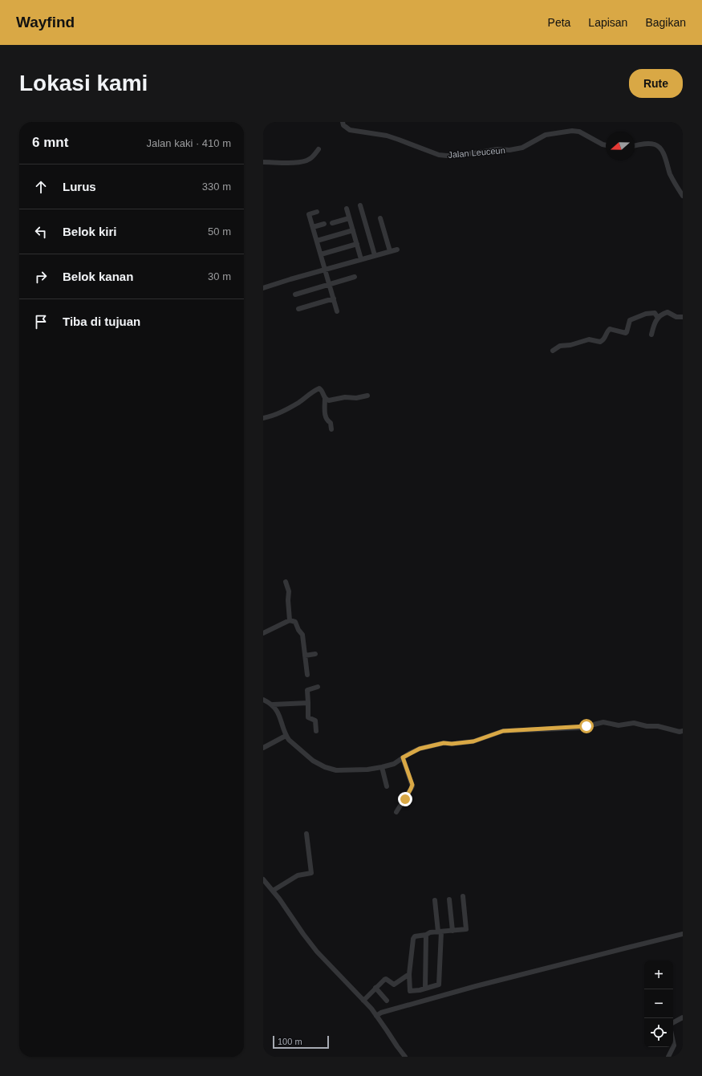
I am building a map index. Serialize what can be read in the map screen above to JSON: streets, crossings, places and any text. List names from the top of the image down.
{
  "streets": {
    "street": ["Jalan Leuceun"]
  },
  "scale_bar": "100 m",
  "north": "left",
  "page": {
    "header": "Wayfind",
    "nav": ["Peta", "Lapisan", "Bagikan"],
    "buttons": "Rute",
    "title": "Lokasi kami",
    "heading": ["6 mnt", "Jalan kaki · 410 m"],
    "list": [
      ["Lurus", "330 m"],
      ["Belok kiri", "50 m"],
      ["Belok kanan", "30 m"],
      "Tiba di tujuan"
    ],
    "map_buttons": ["+", "−"],
    "scale": "100 m"
  }
}
